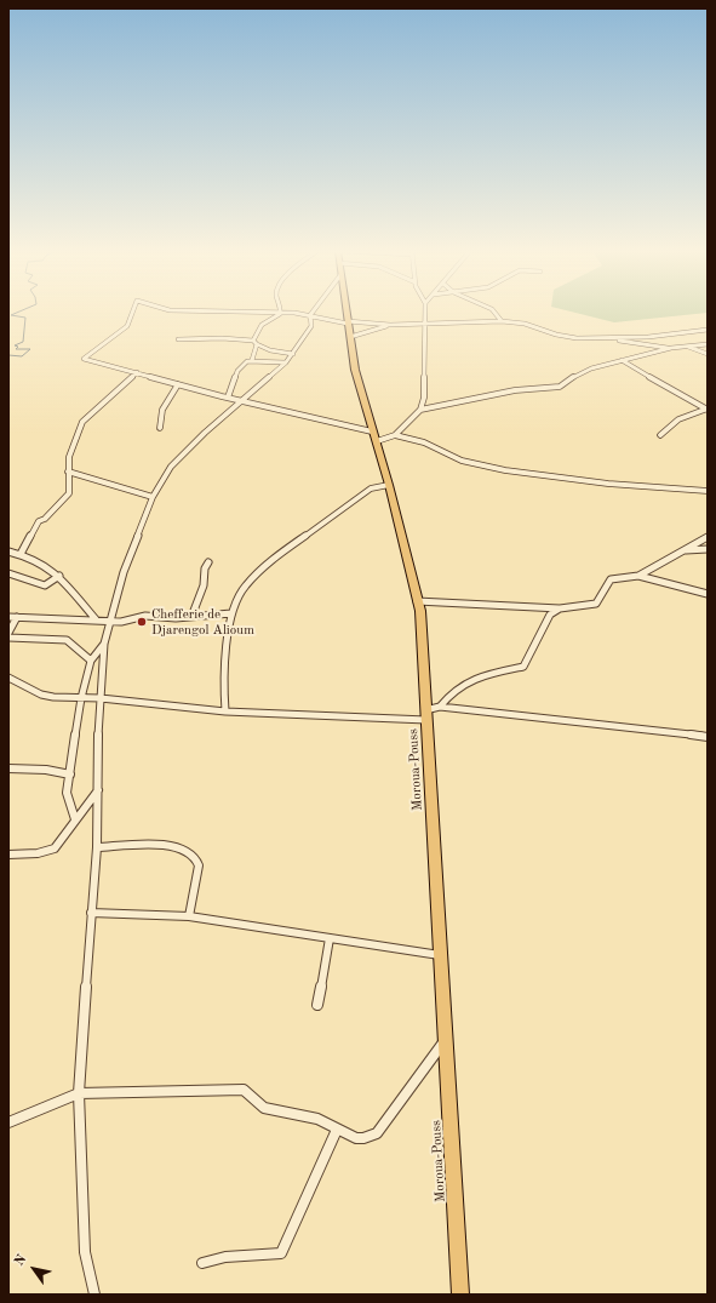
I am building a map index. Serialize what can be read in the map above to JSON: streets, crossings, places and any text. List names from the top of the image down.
{
  "streets": {
    "main road": ["Moroua-Pouss"]
  },
  "places": ["Chefferie de Djarengol Alioum"],
  "north": "top left"
}
